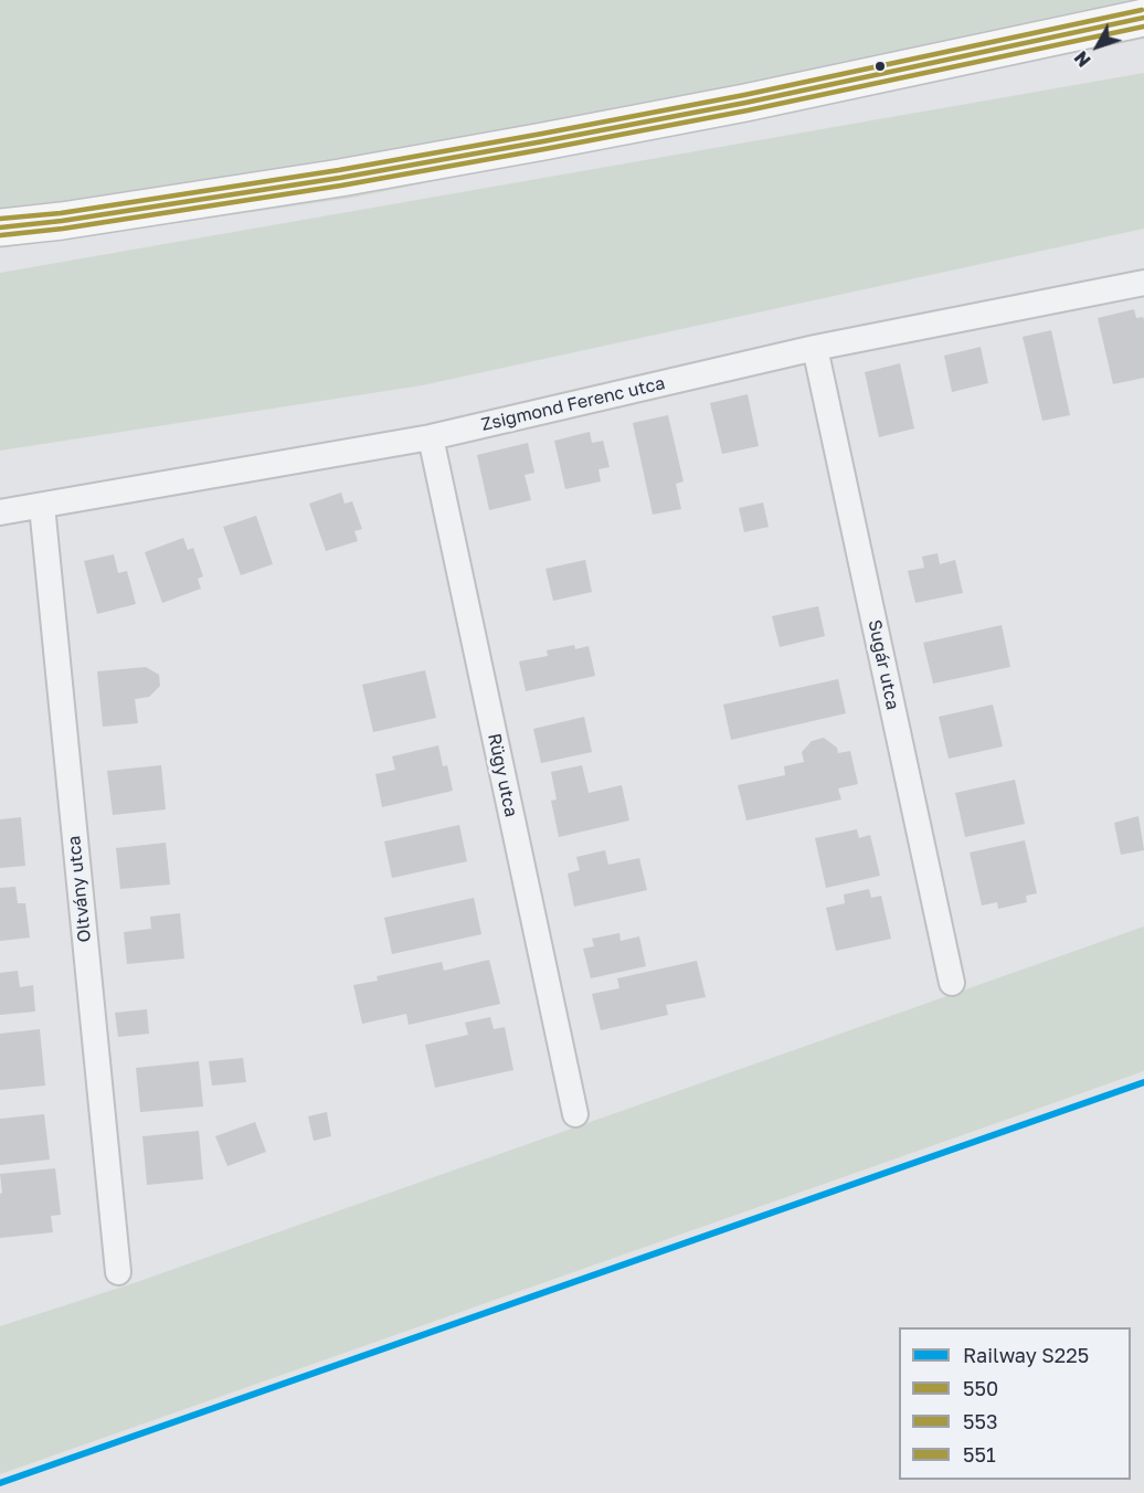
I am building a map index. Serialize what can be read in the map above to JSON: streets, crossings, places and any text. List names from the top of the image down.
{
  "streets": {
    "street": [
      "Zsigmond Ferenc utca",
      "Sugár utca",
      "Rügy utca",
      "Oltvány utca"
    ]
  },
  "crossings": [
    ["Zsigmond Ferenc utca", "Sugár utca"],
    ["Zsigmond Ferenc utca", "Rügy utca"],
    ["Zsigmond Ferenc utca", "Oltvány utca"]
  ],
  "lines": [
    "transit line 551",
    "transit line 550",
    "transit line 553",
    "rail line S225"
  ],
  "legend": [
    "Railway S225",
    "550",
    "553",
    "551"
  ],
  "north": "bottom left"
}
